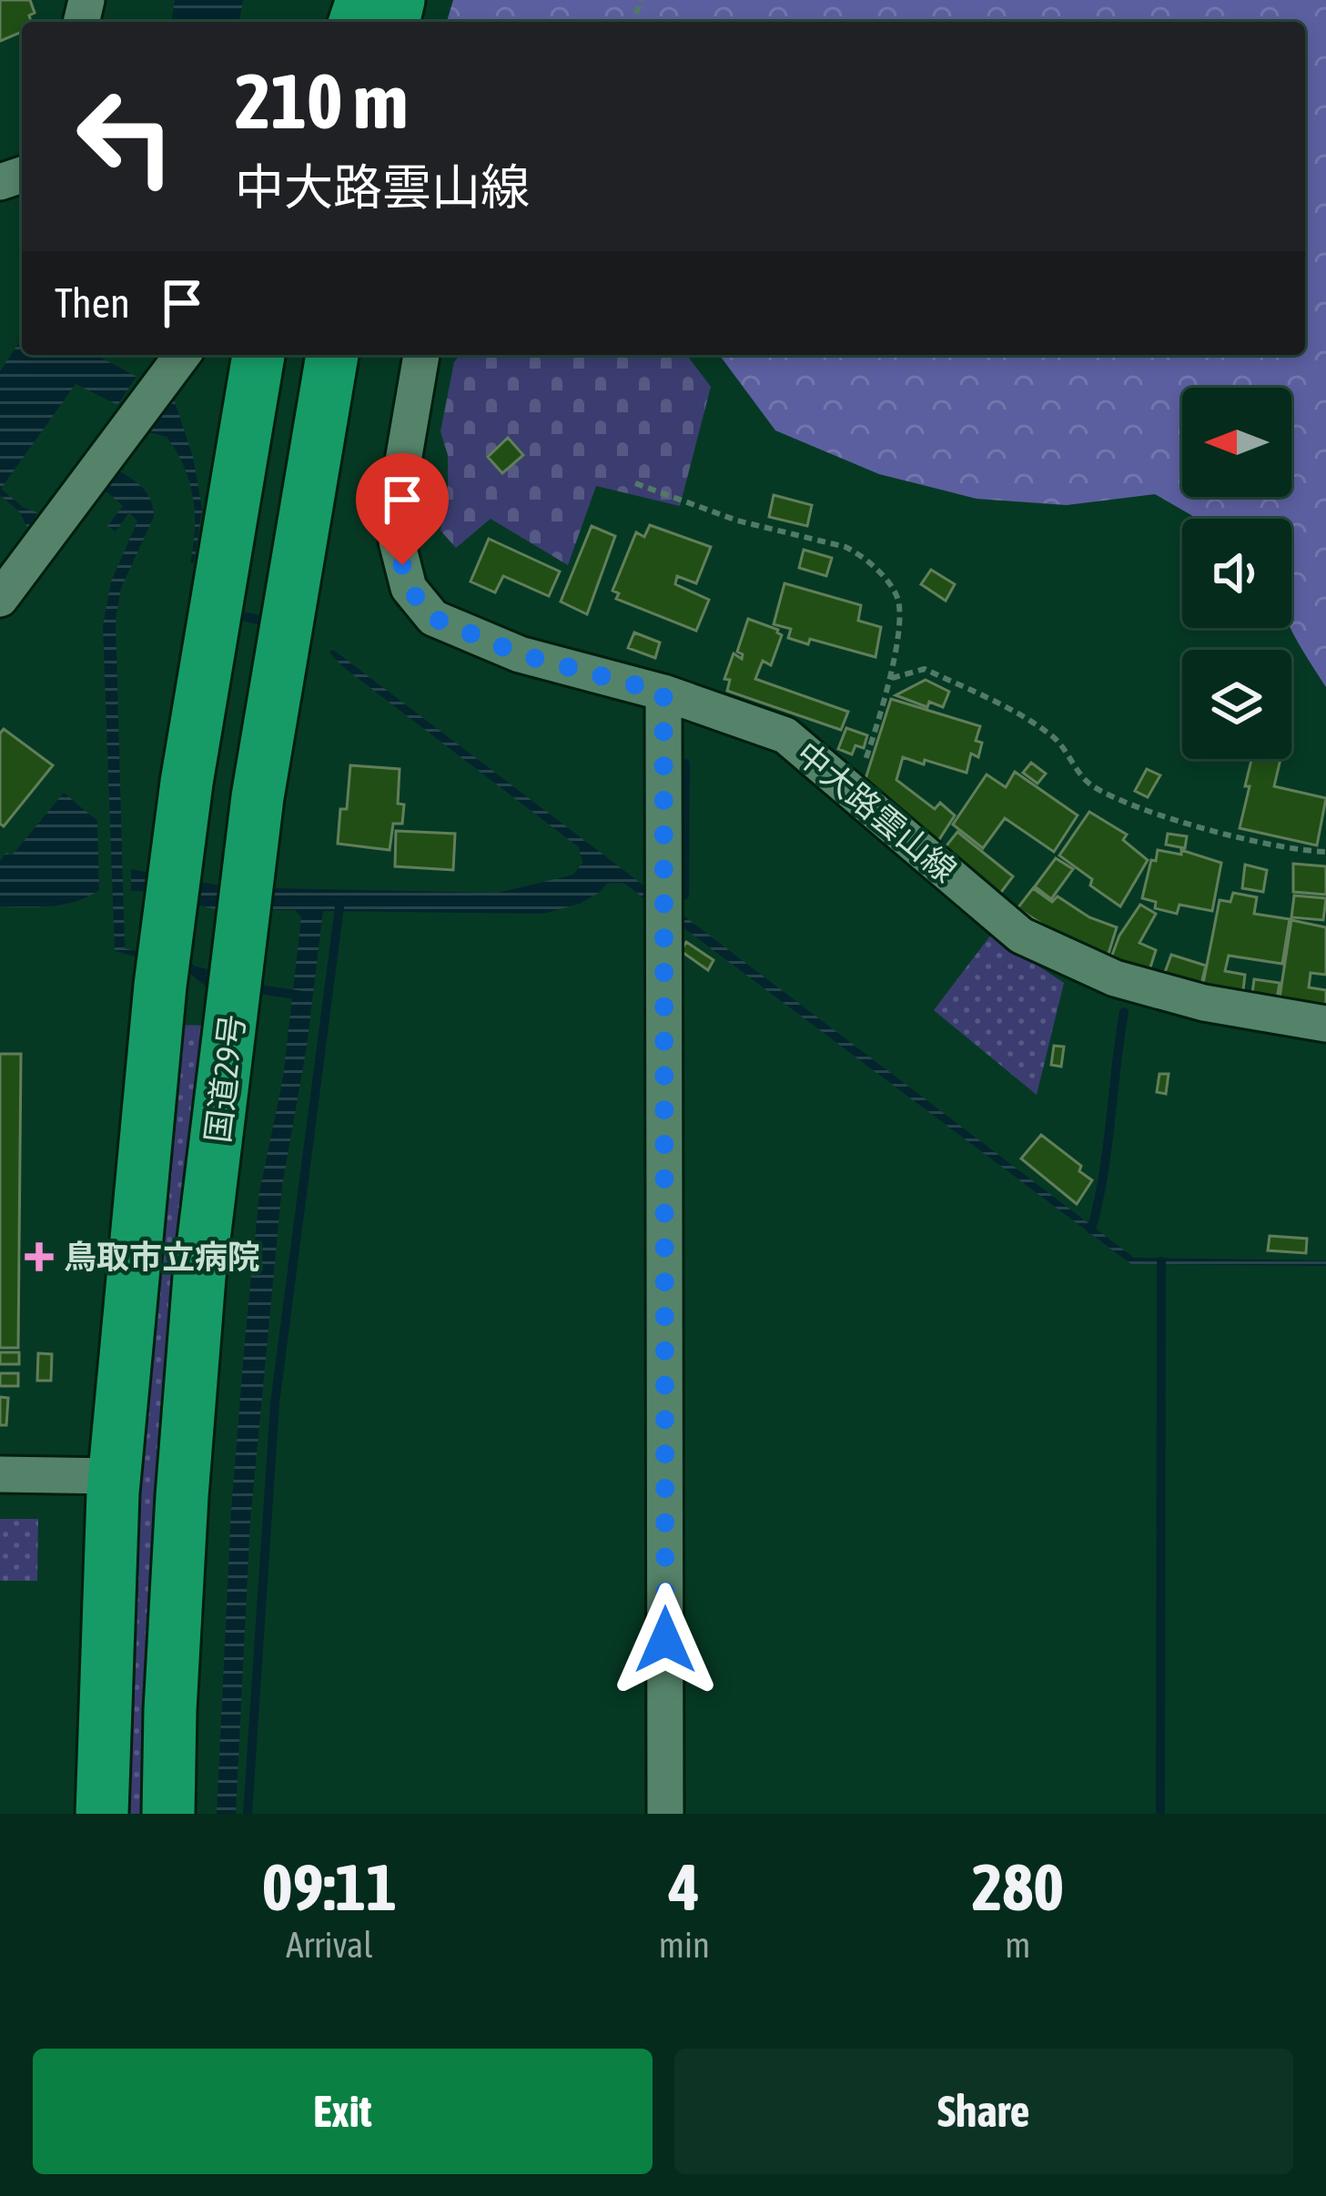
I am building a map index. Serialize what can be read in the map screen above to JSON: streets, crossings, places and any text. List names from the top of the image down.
{
  "streets": {
    "highway": ["国道29号"],
    "street": ["中大路雲山線"]
  },
  "places": {
    "health": ["鳥取市立病院"]
  },
  "north": "left",
  "page": {
    "turn": ["210 m", "中大路雲山線"],
    "then": "Then",
    "eta": [
      "09:11",
      "Arrival",
      "4",
      "min",
      "280",
      "m"
    ],
    "buttons": ["Exit", "Share"]
  }
}
